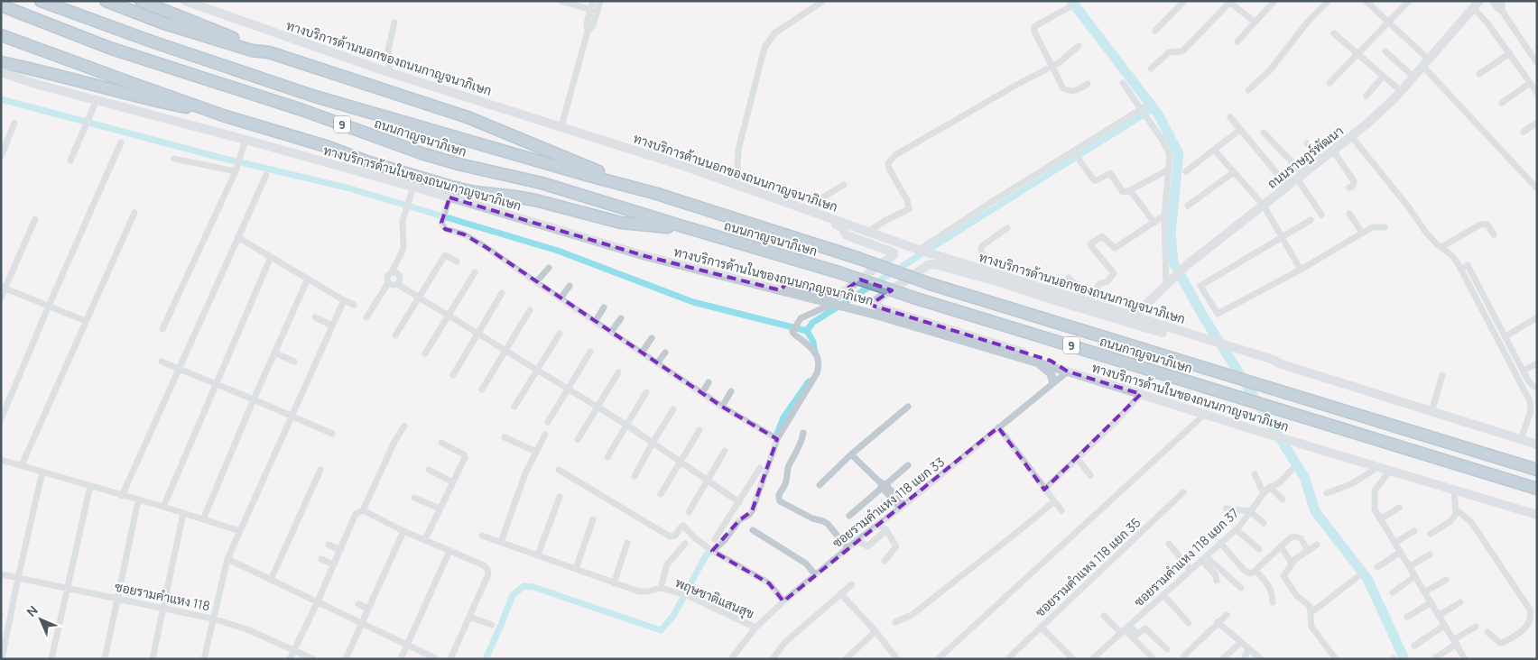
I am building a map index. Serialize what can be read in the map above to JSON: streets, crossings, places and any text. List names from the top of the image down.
{
  "streets": {
    "highway": ["9", "ถนนกาญจนาภิเษก"],
    "main road": ["ทางบริการด้านนอกของถนนกาญจนาภิเษก", "ถนนราษฏร์พัฒนา", "ทางบริการด้านในของถนนกาญจนาภิเษก"],
    "street": [
      "ซอยรามคำแหง 118 แยก 33",
      "ซอยรามคำแหง 118 แยก 37",
      "ซอยรามคำแหง 118 แยก 35",
      "ซอยรามคำแหง 118",
      "พฤษชาติแสนสุข"
    ]
  },
  "crossings": [
    ["ทางบริการด้านนอกของถนนกาญจนาภิเษก", "ถนนราษฏร์พัฒนา"],
    ["ทางบริการด้านในของถนนกาญจนาภิเษก", "ซอยรามคำแหง 118 แยก 33"],
    ["ซอยรามคำแหง 118 แยก 33", "พฤษชาติแสนสุข"]
  ],
  "north": "top left"
}
